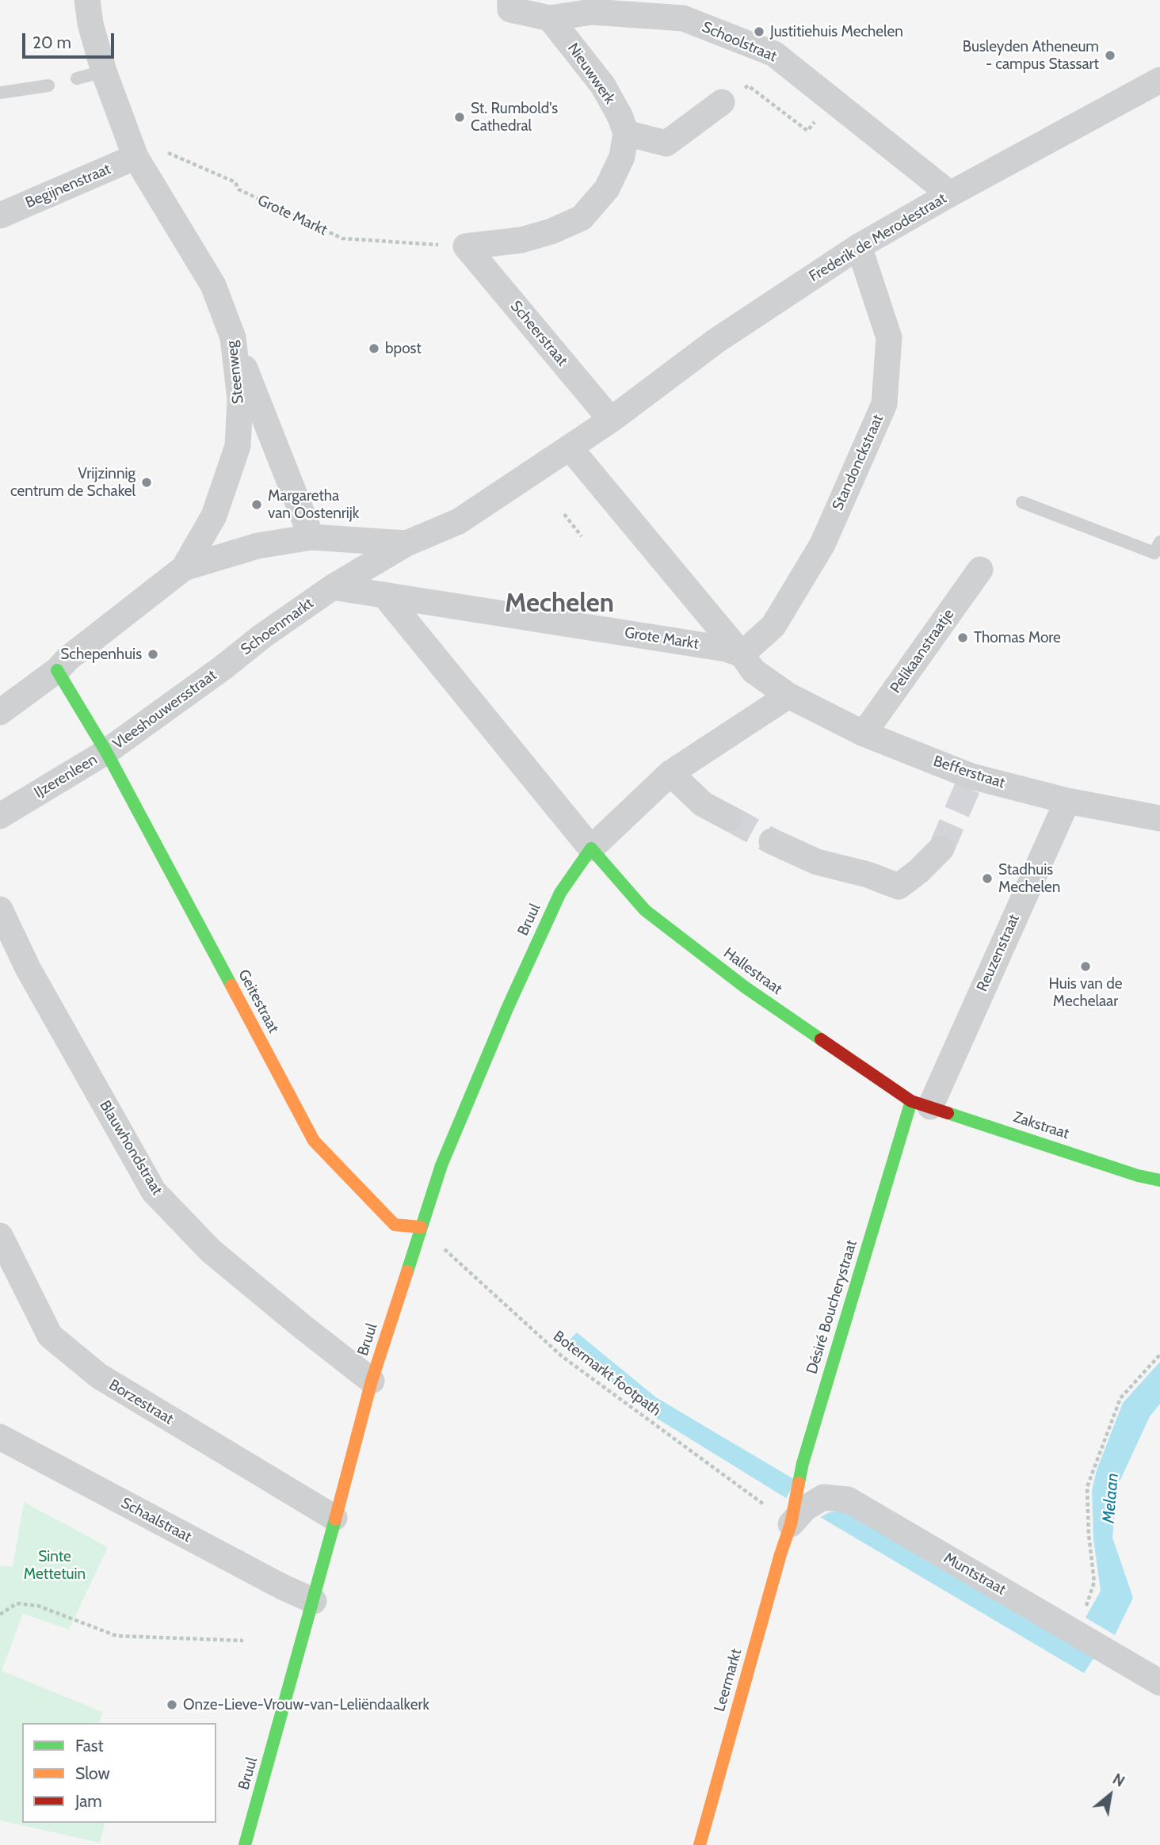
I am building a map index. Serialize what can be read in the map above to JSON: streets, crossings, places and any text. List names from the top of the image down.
{
  "streets": {
    "street": [
      "Schoolstraat",
      "Nieuwwerk",
      "Begijnenstraat",
      "Grote Markt",
      "Frederik de Merodestraat",
      "Scheerstraat",
      "Steenweg",
      "Standonckstraat",
      "Schoenmarkt",
      "Pelikaanstraatje",
      "Vleeshouwersstraat",
      "Befferstraat",
      "IJzerenleen",
      "Bruul",
      "Reuzenstraat",
      "Hallestraat",
      "Geitestraat",
      "Zakstraat",
      "Blauwhondstraat",
      "Désiré Boucherystraat",
      "Borzestraat",
      "Schaalstraat",
      "Muntstraat",
      "Leermarkt"
    ],
    "path": ["Botermarkt footpath"]
  },
  "crossings": [
    ["Schoolstraat", "Nieuwwerk"],
    ["Schoolstraat", "Frederik de Merodestraat"],
    ["Begijnenstraat", "Grote Markt"],
    ["Begijnenstraat", "Steenweg"],
    ["Grote Markt", "Scheerstraat"],
    ["Grote Markt", "Steenweg"],
    ["Grote Markt", "Standonckstraat"],
    ["Grote Markt", "Schoenmarkt"],
    ["Grote Markt", "Befferstraat"],
    ["Frederik de Merodestraat", "Scheerstraat"],
    ["Frederik de Merodestraat", "Standonckstraat"],
    ["Steenweg", "IJzerenleen"],
    ["Schoenmarkt", "Vleeshouwersstraat"],
    ["Pelikaanstraatje", "Befferstraat"],
    ["Vleeshouwersstraat", "IJzerenleen"],
    ["Vleeshouwersstraat", "Geitestraat"],
    ["Befferstraat", "Reuzenstraat"],
    ["IJzerenleen", "Geitestraat"],
    ["Bruul", "Hallestraat"],
    ["Bruul", "Geitestraat"],
    ["Bruul", "Blauwhondstraat"],
    ["Bruul", "Botermarkt footpath"],
    ["Bruul", "Borzestraat"],
    ["Bruul", "Schaalstraat"],
    ["Reuzenstraat", "Hallestraat"],
    ["Reuzenstraat", "Zakstraat"],
    ["Reuzenstraat", "Désiré Boucherystraat"],
    ["Hallestraat", "Zakstraat"],
    ["Hallestraat", "Désiré Boucherystraat"],
    ["Geitestraat", "Botermarkt footpath"],
    ["Zakstraat", "Désiré Boucherystraat"],
    ["Désiré Boucherystraat", "Botermarkt footpath"],
    ["Désiré Boucherystraat", "Muntstraat"],
    ["Désiré Boucherystraat", "Leermarkt"],
    ["Botermarkt footpath", "Muntstraat"],
    ["Botermarkt footpath", "Leermarkt"],
    ["Muntstraat", "Leermarkt"]
  ],
  "districts": ["Mechelen"],
  "water": ["Melaan"],
  "parks": ["Sinte Mettetuin"],
  "places": [
    "Justitiehuis Mechelen",
    "Busleyden Atheneum - campus Stassart",
    "St. Rumbold's Cathedral",
    "bpost",
    "Vrijzinnig centrum de Schakel",
    "Margaretha van Oostenrijk",
    "Thomas More",
    "Schepenhuis",
    "Stadhuis Mechelen",
    "Huis van de Mechelaar",
    "Onze-Lieve-Vrouw-van-Leliëndaalkerk"
  ],
  "legend": ["Fast", "Slow", "Jam"],
  "scale_bar": "20 m",
  "north": "top right"
}
